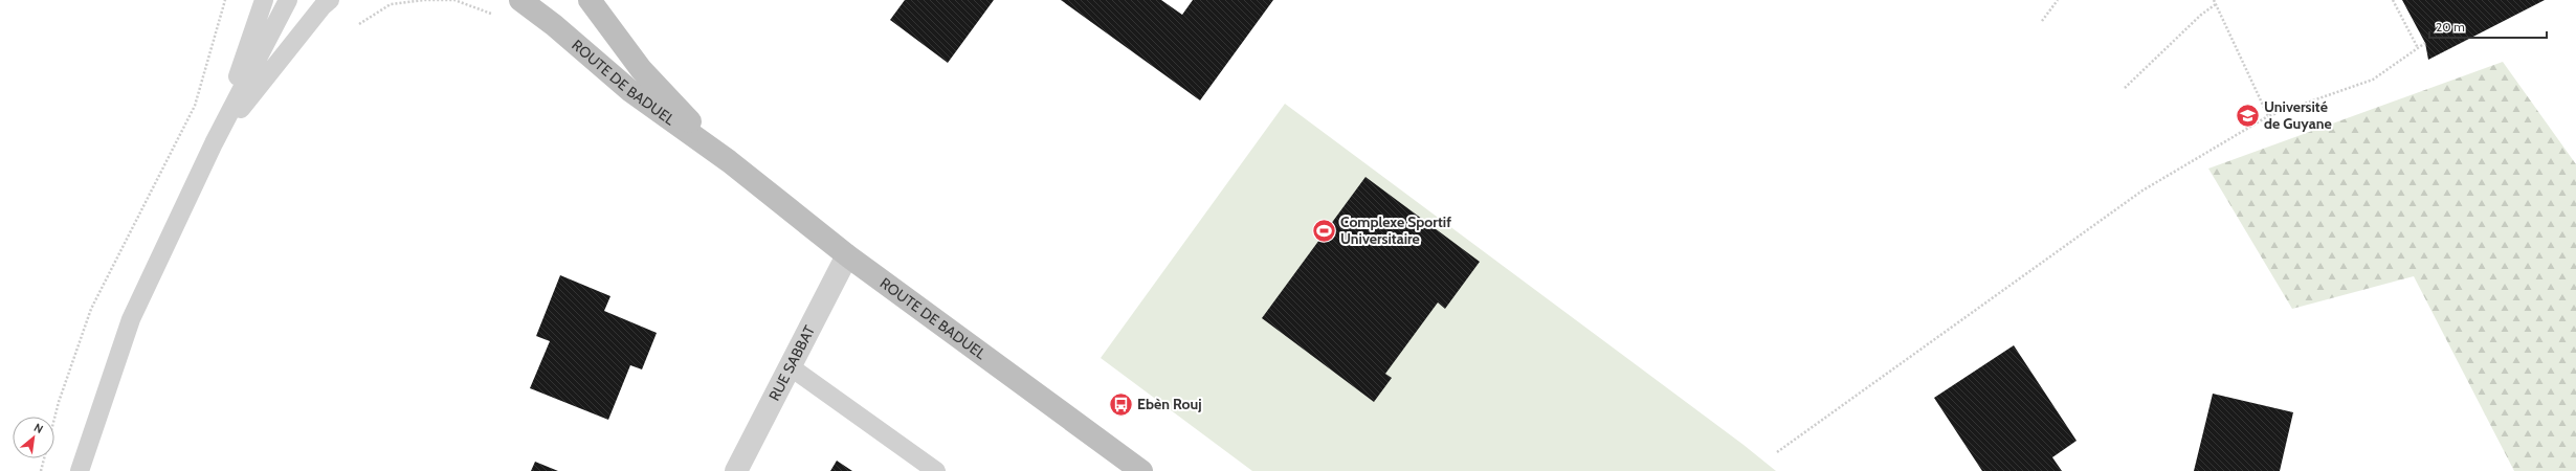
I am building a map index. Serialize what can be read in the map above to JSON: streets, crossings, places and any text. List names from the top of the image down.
{
  "streets": {
    "main road": ["ROUTE DE BADUEL"],
    "street": ["RUE SABBAT"]
  },
  "crossings": [
    ["ROUTE DE BADUEL", "RUE SABBAT"]
  ],
  "places": {
    "school or university": ["Université de Guyane"],
    "sports": ["Complexe Sportif Universitaire"],
    "bus stop": ["Ebèn Rouj"]
  },
  "scale_bar": "20 m",
  "north": "top right"
}
